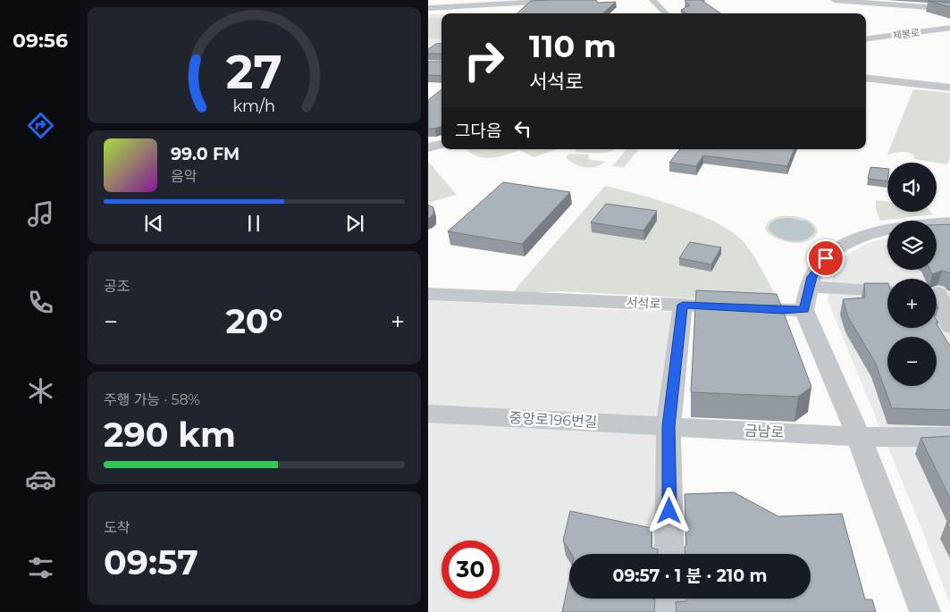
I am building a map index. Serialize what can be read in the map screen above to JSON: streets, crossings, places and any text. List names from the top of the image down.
{
  "streets": {
    "street": [
      "제봉로",
      "서석로",
      "중앙로196번길",
      "금남로"
    ]
  },
  "crossings": [
    ["중앙로196번길", "금남로"]
  ],
  "page": {
    "tabs": "09:56",
    "turn": ["110 m", "서석로"],
    "then": "그다음",
    "song": ["99.0 FM", "음악"],
    "map_buttons": ["+", "−"],
    "tile": [
      "공조",
      ["주행 가능 · 58%", "290 km"],
      ["도착", "09:57"]
    ],
    "heat": ["−", "20°", "+"],
    "limit": "30",
    "trip": "09:57 · 1 분 · 210 m",
    "gauge": ["27", "km/h"]
  }
}
